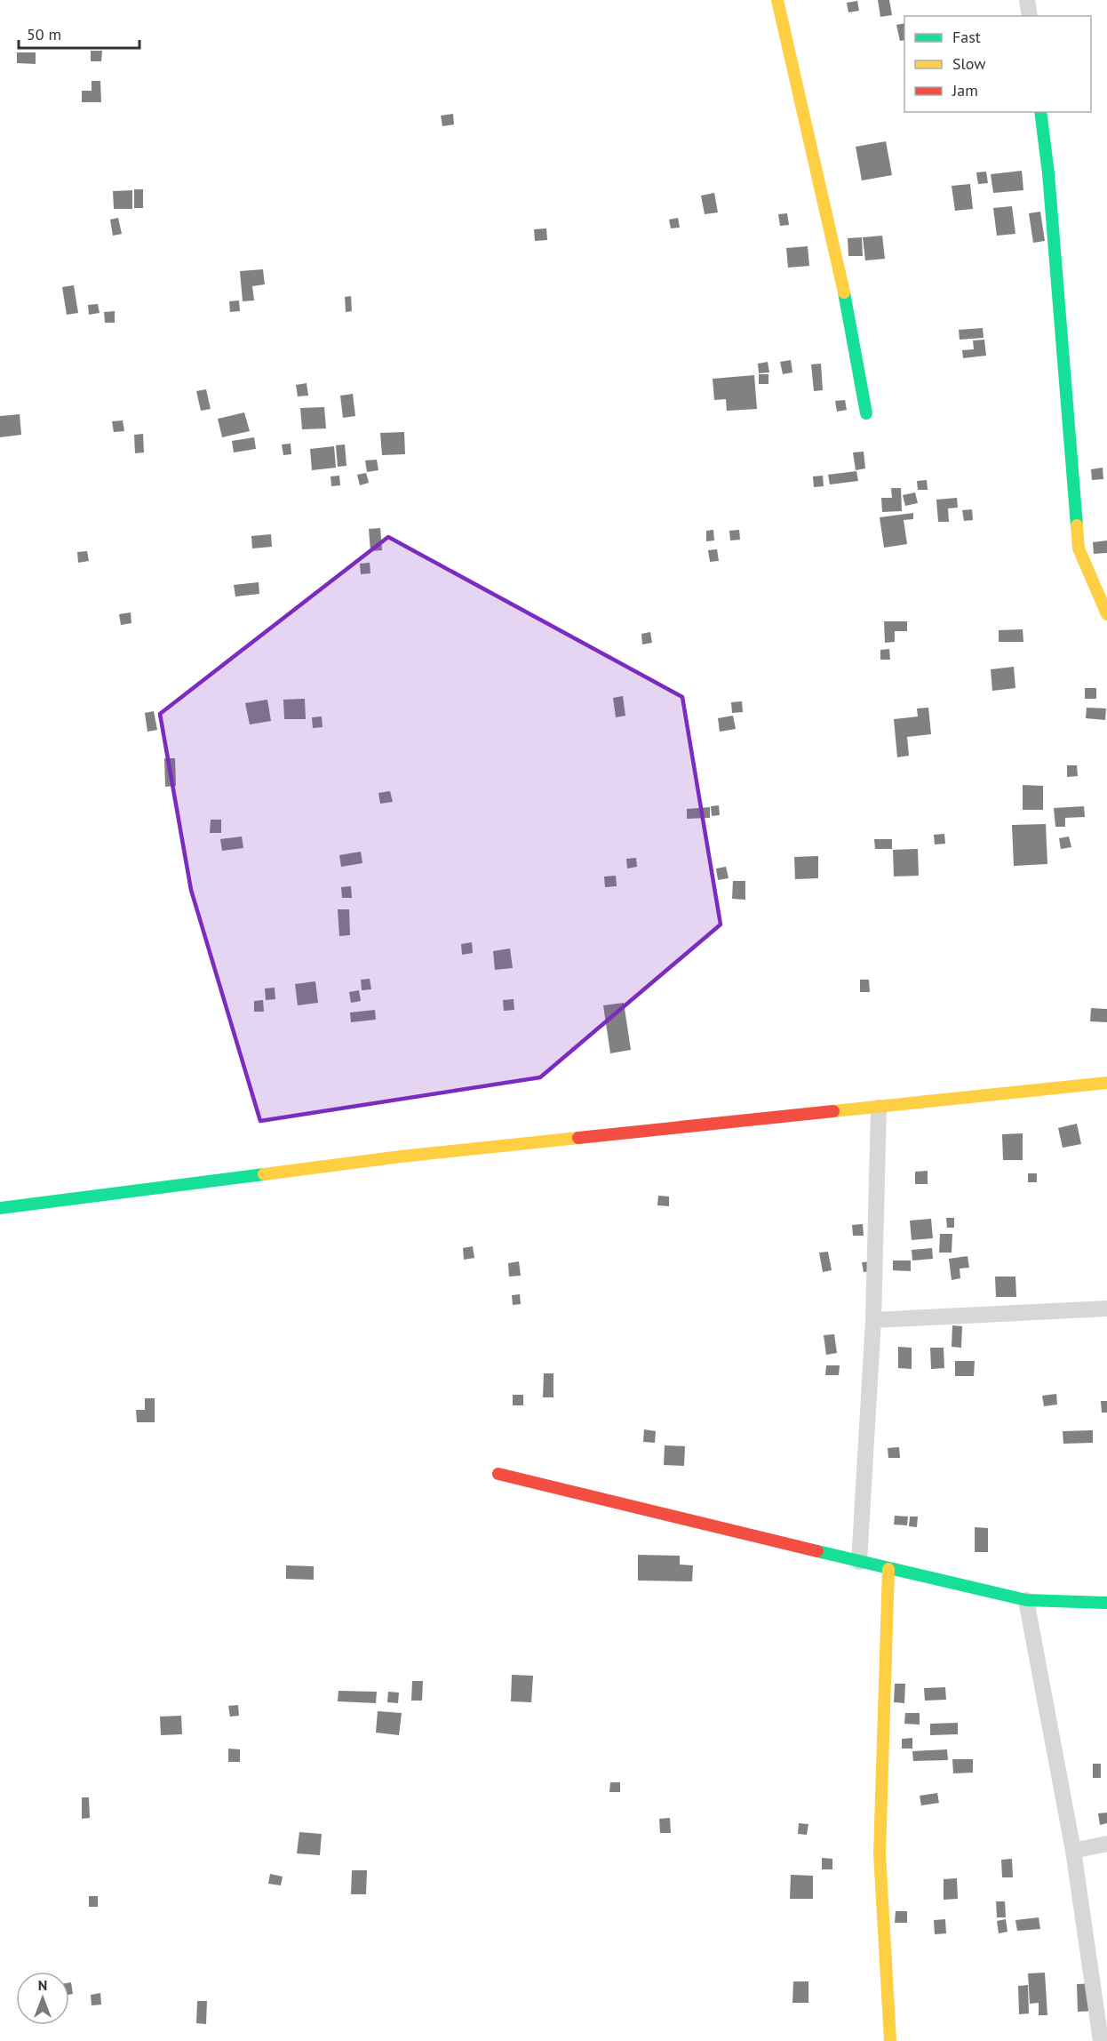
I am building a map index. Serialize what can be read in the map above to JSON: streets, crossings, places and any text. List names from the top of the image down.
{
  "legend": ["Fast", "Slow", "Jam"],
  "scale_bar": "50 m",
  "north": "top"
}
